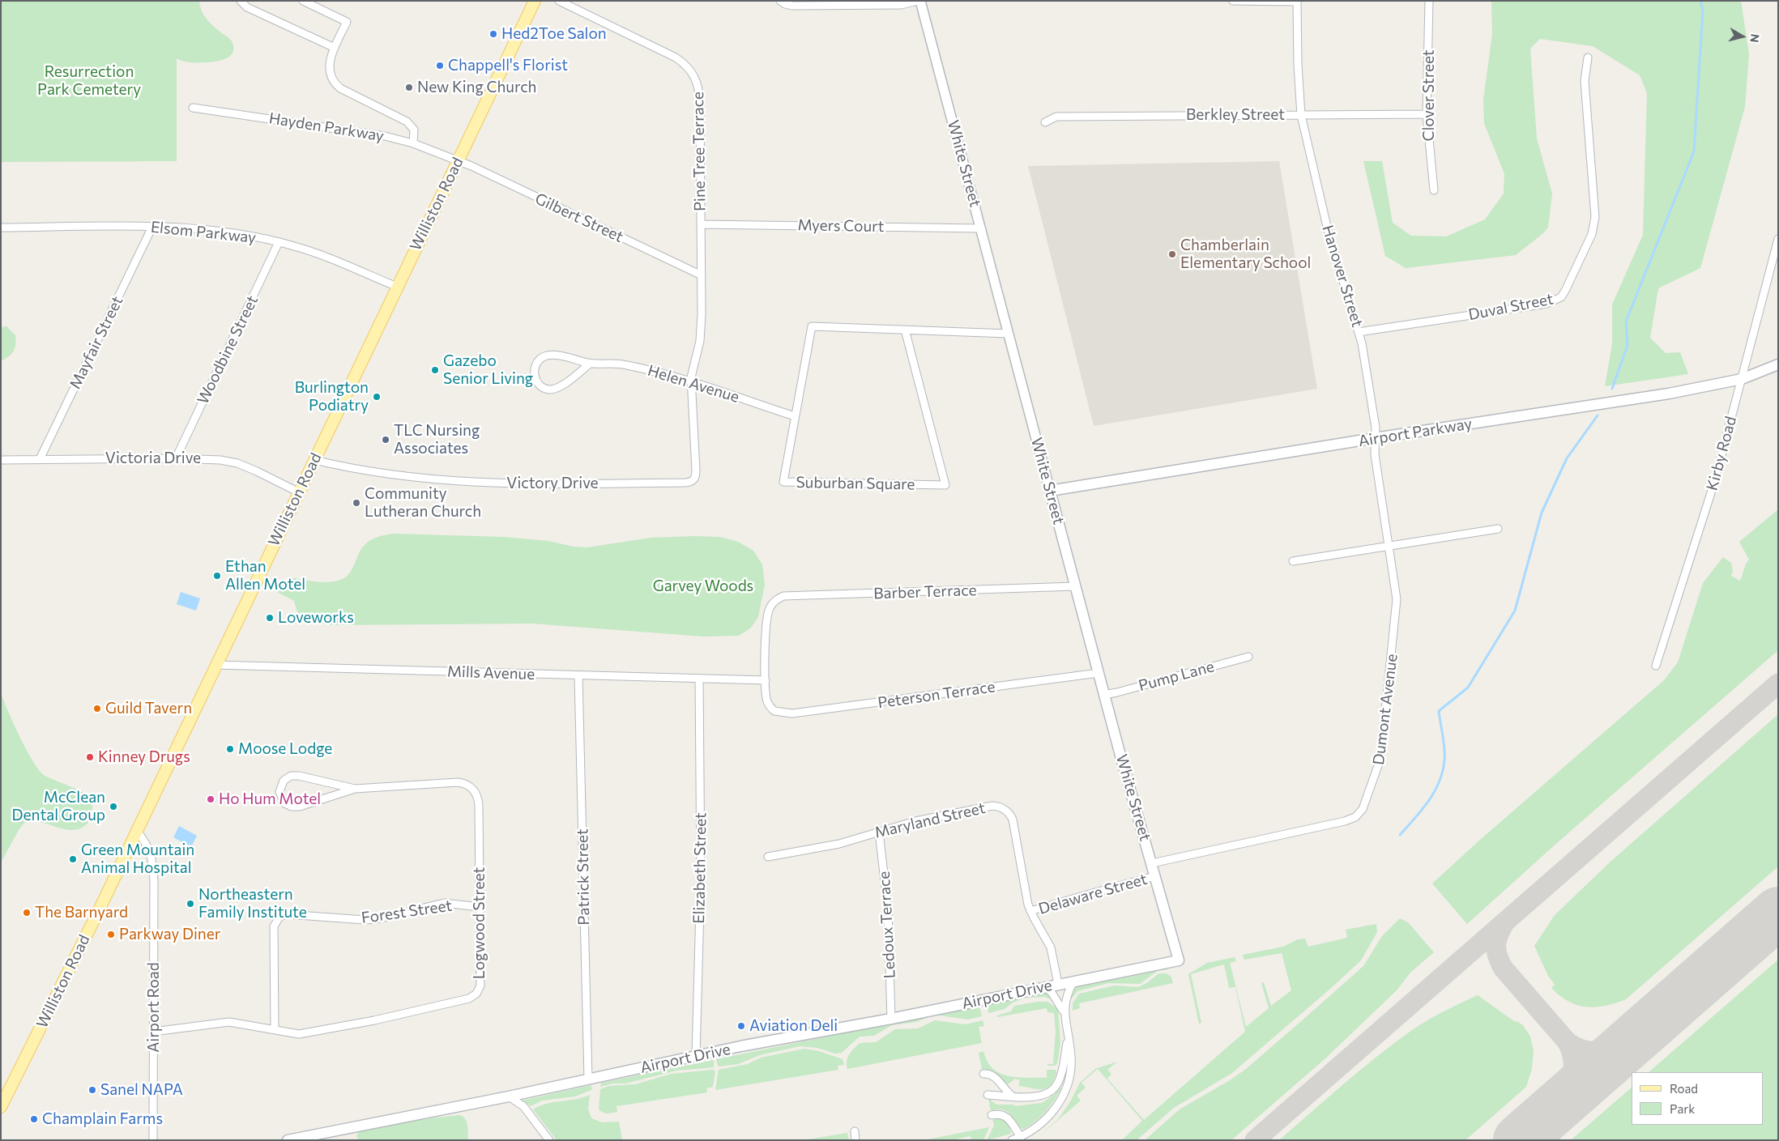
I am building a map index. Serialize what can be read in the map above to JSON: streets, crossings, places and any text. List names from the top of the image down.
{
  "streets": {
    "main road": [
      "White Street",
      "Williston Road",
      "Airport Parkway",
      "Airport Drive"
    ],
    "street": [
      "Clover Street",
      "Berkley Street",
      "Hayden Parkway",
      "Pine Tree Terrace",
      "Gilbert Street",
      "Myers Court",
      "Elsom Parkway",
      "Hanover Street",
      "Duval Street",
      "Mayfair Street",
      "Woodbine Street",
      "Helen Avenue",
      "Kirby Road",
      "Victoria Drive",
      "Victory Drive",
      "Suburban Square",
      "Barber Terrace",
      "Mills Avenue",
      "Pump Lane",
      "Peterson Terrace",
      "Dumont Avenue",
      "Maryland Street",
      "Elizabeth Street",
      "Patrick Street",
      "Delaware Street",
      "Forest Street",
      "Logwood Street",
      "Ledoux Terrace",
      "Airport Road"
    ]
  },
  "crossings": [
    ["Clover Street", "Berkley Street"],
    ["Berkley Street", "Hanover Street"],
    ["Hayden Parkway", "Williston Road"],
    ["Hayden Parkway", "Gilbert Street"],
    ["Pine Tree Terrace", "Gilbert Street"],
    ["Pine Tree Terrace", "Myers Court"],
    ["Pine Tree Terrace", "Helen Avenue"],
    ["Pine Tree Terrace", "Victory Drive"],
    ["White Street", "Myers Court"],
    ["White Street", "Airport Parkway"],
    ["White Street", "Suburban Square"],
    ["White Street", "Barber Terrace"],
    ["White Street", "Pump Lane"],
    ["White Street", "Peterson Terrace"],
    ["White Street", "Dumont Avenue"],
    ["White Street", "Delaware Street"],
    ["White Street", "Airport Drive"],
    ["Williston Road", "Gilbert Street"],
    ["Williston Road", "Elsom Parkway"],
    ["Williston Road", "Victoria Drive"],
    ["Williston Road", "Victory Drive"],
    ["Williston Road", "Mills Avenue"],
    ["Williston Road", "Airport Road"],
    ["Elsom Parkway", "Mayfair Street"],
    ["Elsom Parkway", "Woodbine Street"],
    ["Hanover Street", "Duval Street"],
    ["Hanover Street", "Airport Parkway"],
    ["Hanover Street", "Dumont Avenue"],
    ["Mayfair Street", "Victoria Drive"],
    ["Woodbine Street", "Victoria Drive"],
    ["Helen Avenue", "Victory Drive"],
    ["Helen Avenue", "Suburban Square"],
    ["Airport Parkway", "Kirby Road"],
    ["Airport Parkway", "Dumont Avenue"],
    ["Barber Terrace", "Mills Avenue"],
    ["Barber Terrace", "Peterson Terrace"],
    ["Mills Avenue", "Peterson Terrace"],
    ["Mills Avenue", "Elizabeth Street"],
    ["Mills Avenue", "Patrick Street"],
    ["Maryland Street", "Delaware Street"],
    ["Maryland Street", "Ledoux Terrace"],
    ["Maryland Street", "Airport Drive"],
    ["Elizabeth Street", "Airport Drive"],
    ["Patrick Street", "Airport Drive"],
    ["Forest Street", "Logwood Street"],
    ["Logwood Street", "Airport Road"],
    ["Ledoux Terrace", "Airport Drive"]
  ],
  "parks": ["Resurrection Park Cemetery", "Garvey Woods"],
  "places": [
    "Hed2Toe Salon",
    "Chappell's Florist",
    "New King Church",
    "Chamberlain Elementary School",
    "Gazebo Senior Living",
    "Burlington Podiatry",
    "TLC Nursing Associates",
    "Community Lutheran Church",
    "Ethan Allen Motel",
    "Loveworks",
    "Guild Tavern",
    "Moose Lodge",
    "Kinney Drugs",
    "Ho Hum Motel",
    "McClean Dental Group",
    "Green Mountain Animal Hospital",
    "Northeastern Family Institute",
    "The Barnyard",
    "Parkway Diner",
    "Aviation Deli",
    "Sanel NAPA",
    "Champlain Farms"
  ],
  "legend": ["Road", "Park"],
  "north": "right"
}
